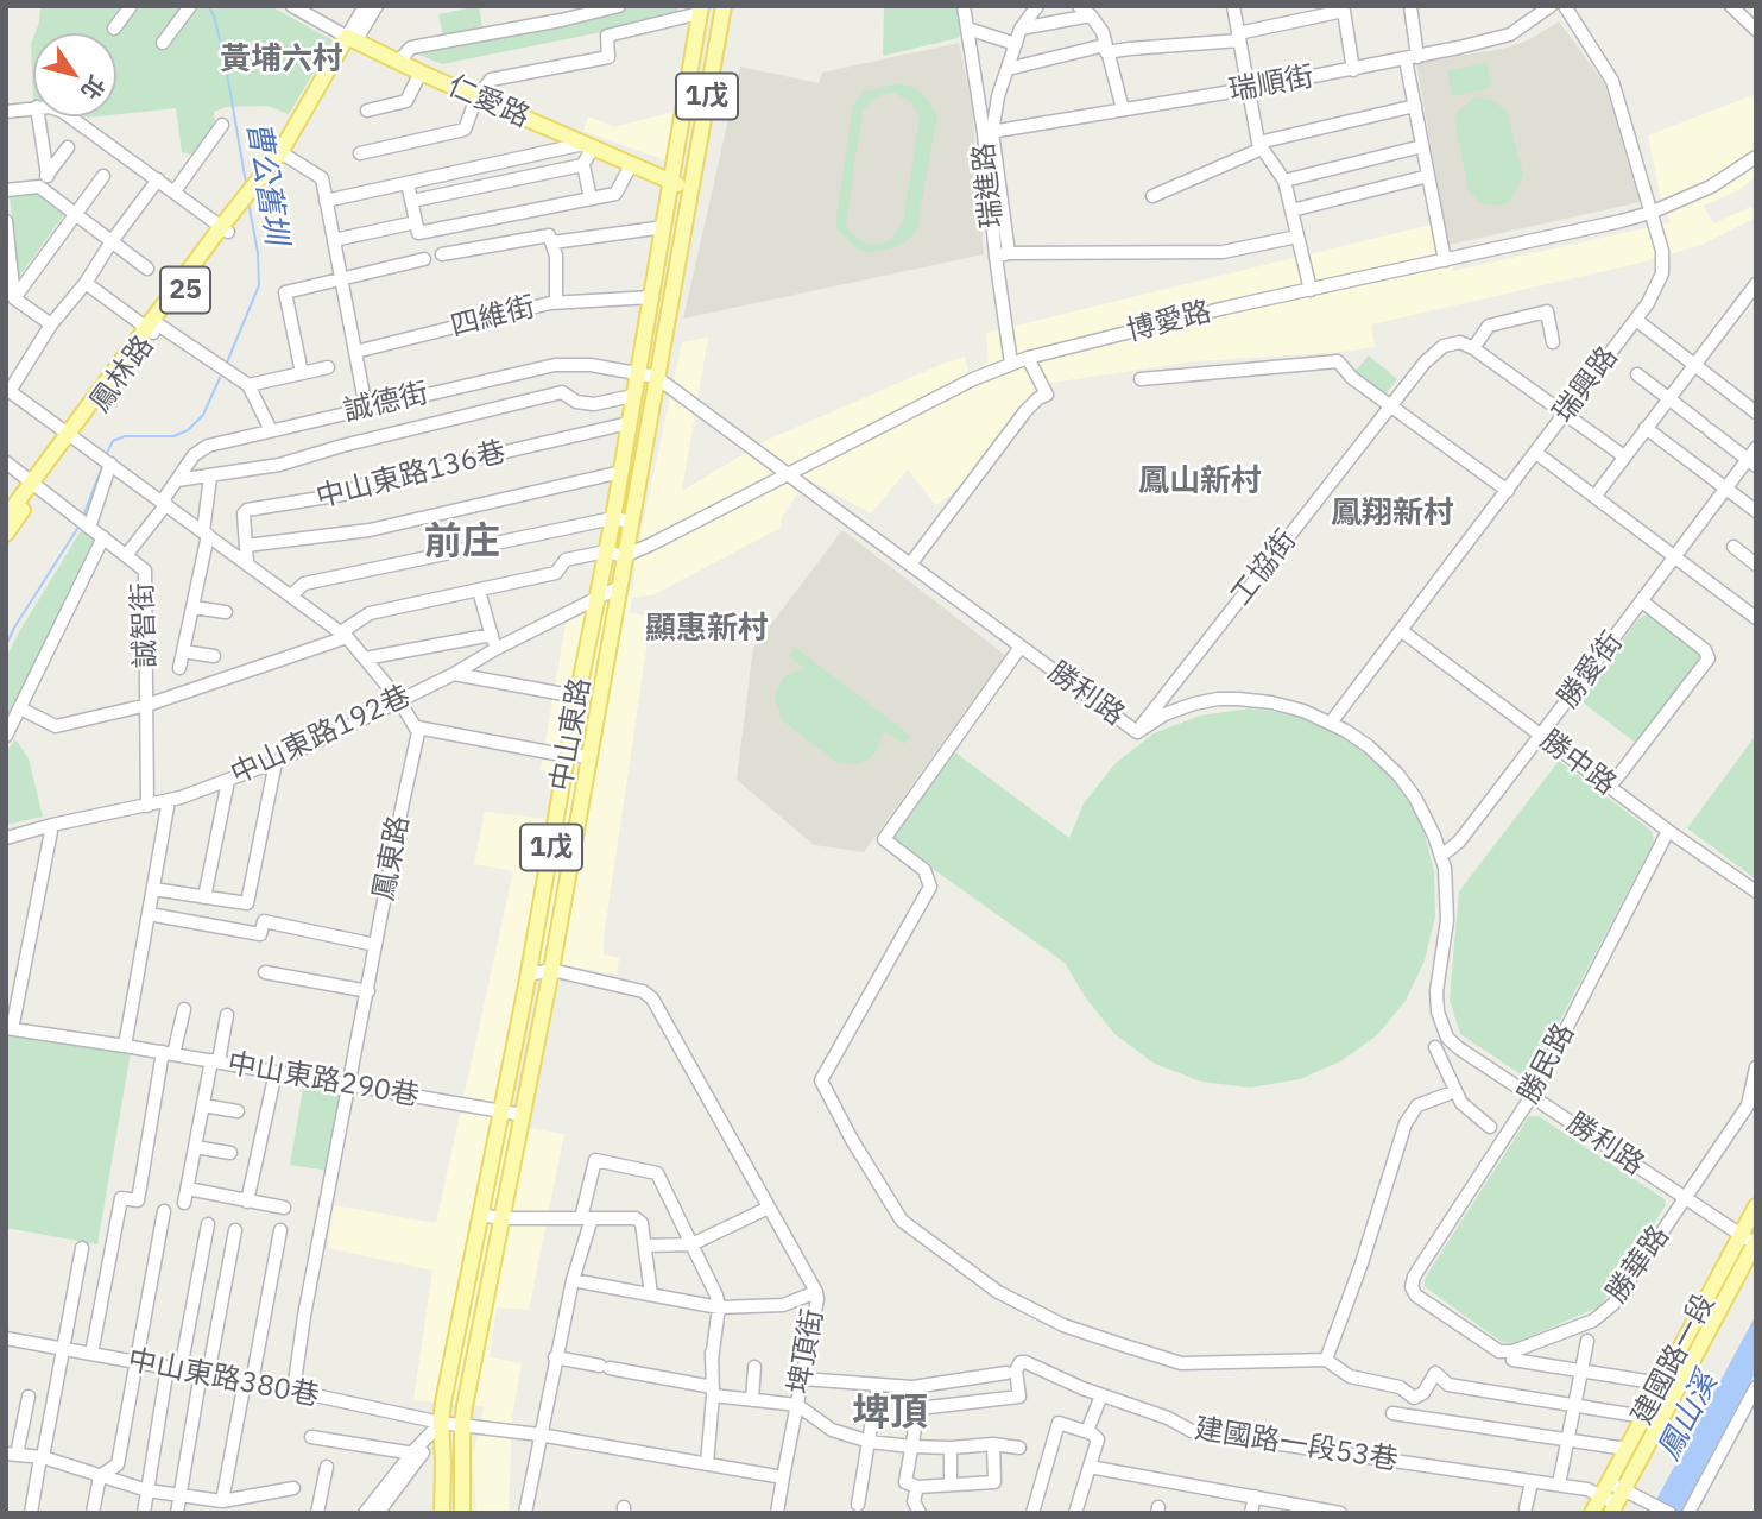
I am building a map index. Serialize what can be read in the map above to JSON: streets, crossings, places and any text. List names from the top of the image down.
{
  "streets": {
    "main road": [
      "1戊",
      "仁愛路",
      "25",
      "鳳林路",
      "中山東路",
      "建國路一段"
    ],
    "street": [
      "瑞順街",
      "瑞進路",
      "四維街",
      "博愛路",
      "瑞興路",
      "誠德街",
      "中山東路136巷",
      "工協街",
      "誠智街",
      "勝愛街",
      "勝利路",
      "中山東路192巷",
      "勝中路",
      "鳳東路",
      "勝民路",
      "中山東路290巷",
      "勝華路",
      "埤頂街",
      "中山東路380巷",
      "建國路一段53巷"
    ]
  },
  "crossings": [
    ["瑞順街", "瑞進路"],
    ["仁愛路", "鳳林路"],
    ["仁愛路", "中山東路"],
    ["瑞進路", "博愛路"],
    ["博愛路", "瑞興路"],
    ["博愛路", "勝利路"],
    ["博愛路", "中山東路"],
    ["鳳林路", "誠智街"],
    ["瑞興路", "勝利路"],
    ["瑞興路", "勝中路"],
    ["誠德街", "誠智街"],
    ["誠德街", "勝利路"],
    ["誠德街", "中山東路"],
    ["中山東路136巷", "中山東路"],
    ["工協街", "勝利路"],
    ["誠智街", "中山東路192巷"],
    ["勝愛街", "勝利路"],
    ["勝愛街", "勝中路"],
    ["勝利路", "中山東路"],
    ["勝利路", "勝民路"],
    ["勝利路", "勝華路"],
    ["勝利路", "建國路一段"],
    ["中山東路", "中山東路192巷"],
    ["中山東路", "中山東路290巷"],
    ["中山東路", "埤頂街"],
    ["中山東路", "中山東路380巷"],
    ["勝中路", "勝民路"],
    ["鳳東路", "中山東路290巷"],
    ["鳳東路", "中山東路380巷"],
    ["勝民路", "勝華路"],
    ["建國路一段", "建國路一段53巷"]
  ],
  "districts": [
    "黃埔六村",
    "鳳山新村",
    "鳳翔新村",
    "前庄",
    "顯惠新村",
    "埤頂"
  ],
  "water": ["曹公舊圳", "鳳山溪"],
  "north": "bottom right"
}
